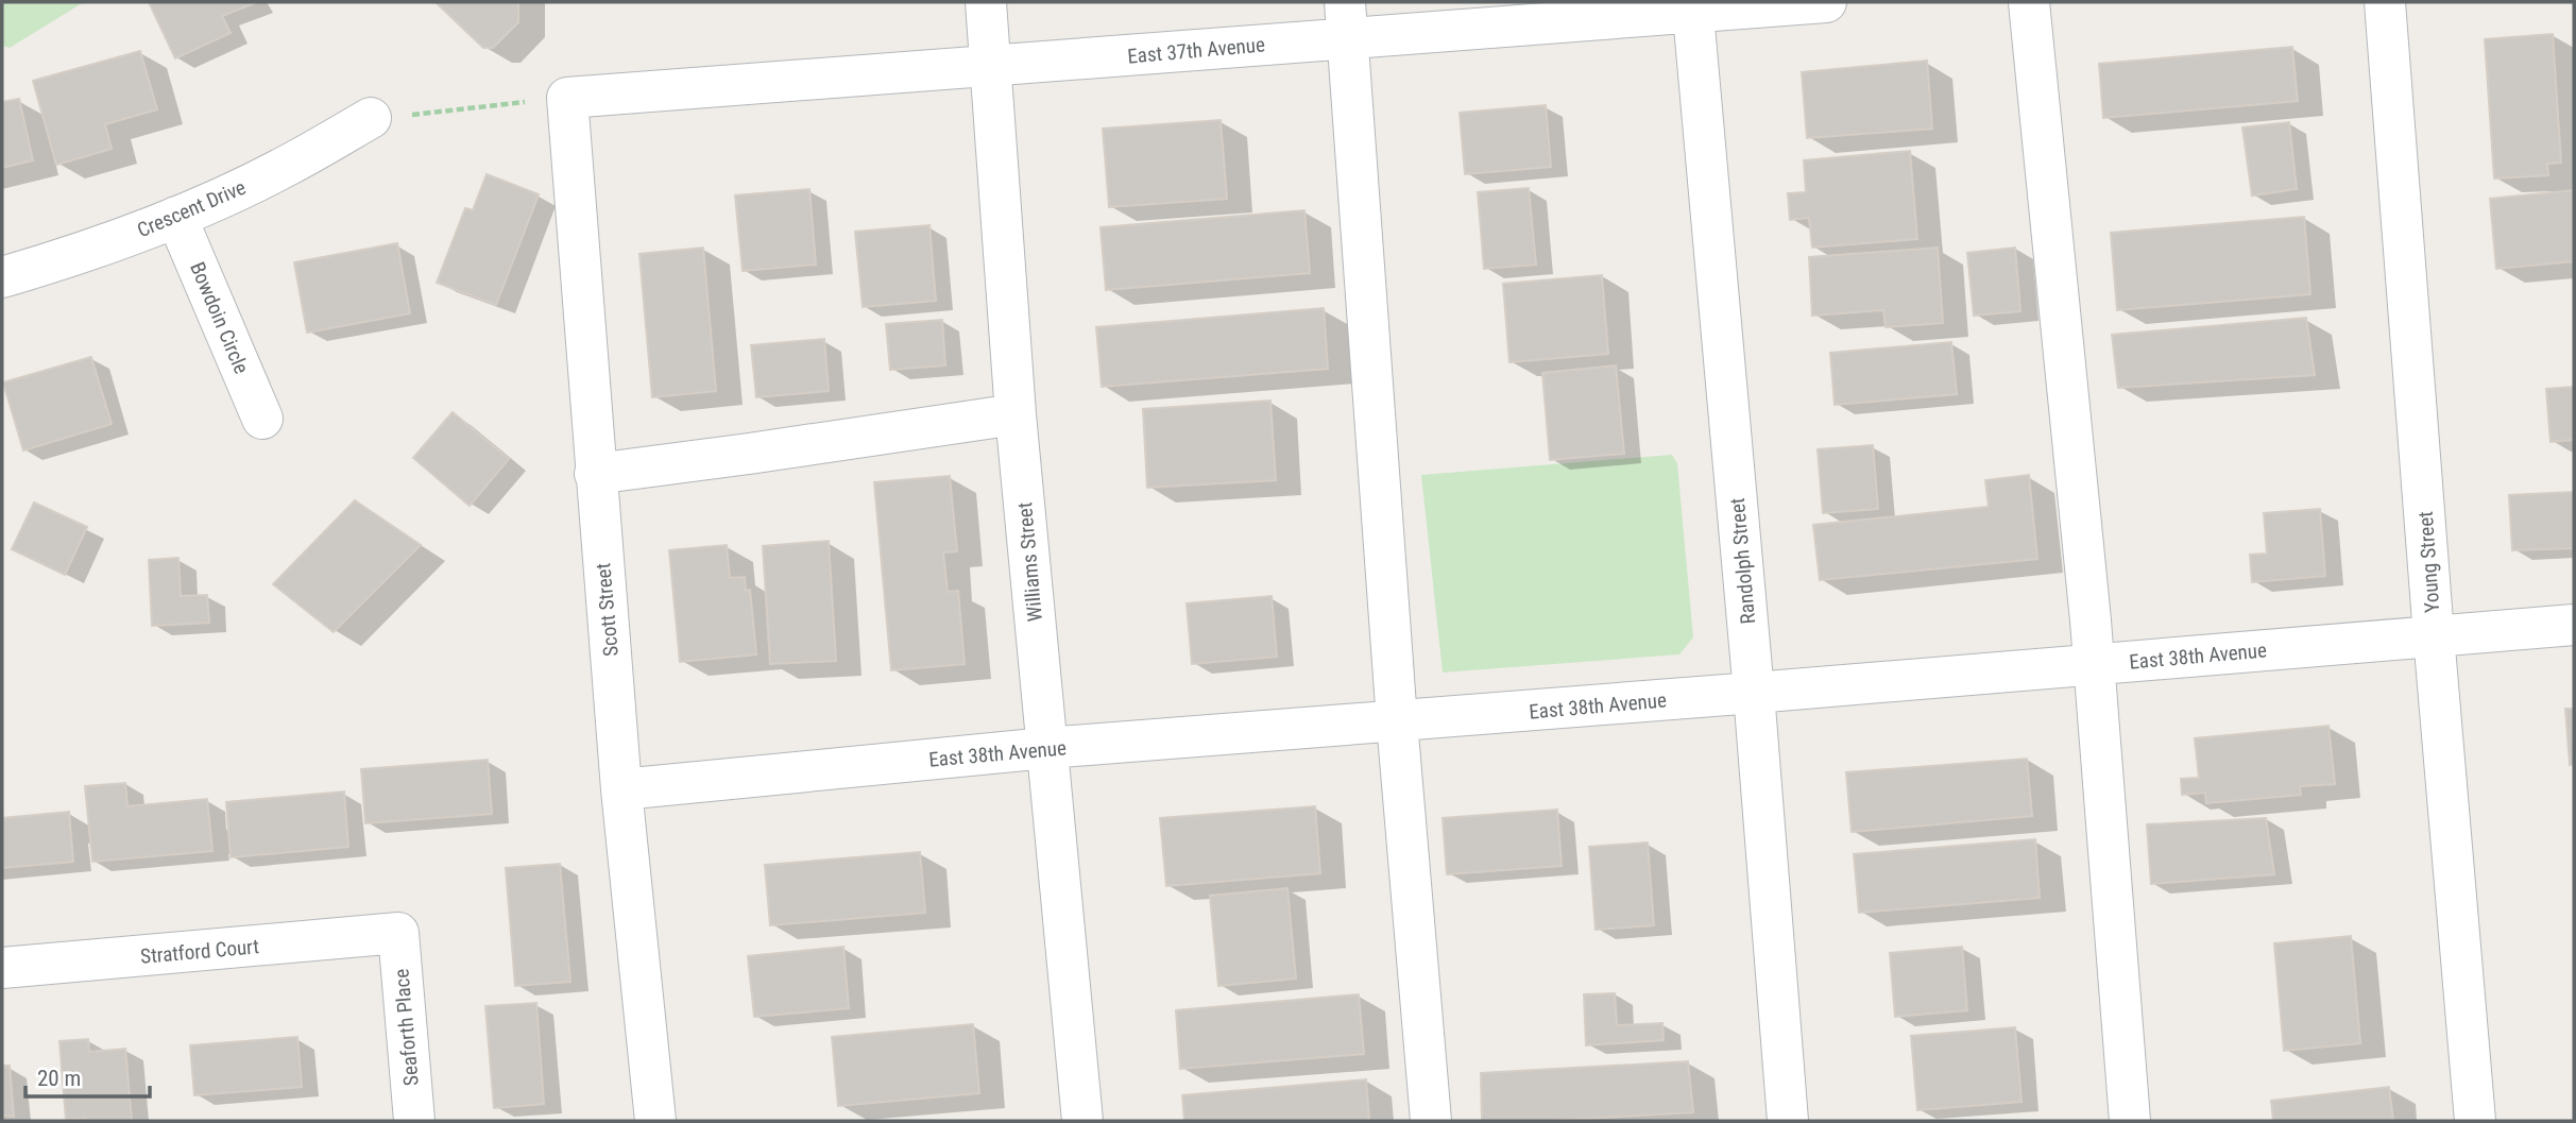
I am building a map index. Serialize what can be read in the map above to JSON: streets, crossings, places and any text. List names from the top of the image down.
{
  "streets": {
    "street": [
      "East 37th Avenue",
      "Crescent Drive",
      "Bowdoin Circle",
      "Randolph Street",
      "Williams Street",
      "Young Street",
      "Scott Street",
      "East 38th Avenue",
      "Stratford Court",
      "Seaforth Place"
    ]
  },
  "crossings": [
    ["East 37th Avenue", "Randolph Street"],
    ["East 37th Avenue", "Williams Street"],
    ["East 37th Avenue", "Scott Street"],
    ["Crescent Drive", "Bowdoin Circle"],
    ["Randolph Street", "East 38th Avenue"],
    ["Williams Street", "East 38th Avenue"],
    ["Young Street", "East 38th Avenue"],
    ["Scott Street", "East 38th Avenue"],
    ["Stratford Court", "Seaforth Place"]
  ],
  "scale_bar": "20 m"
}
